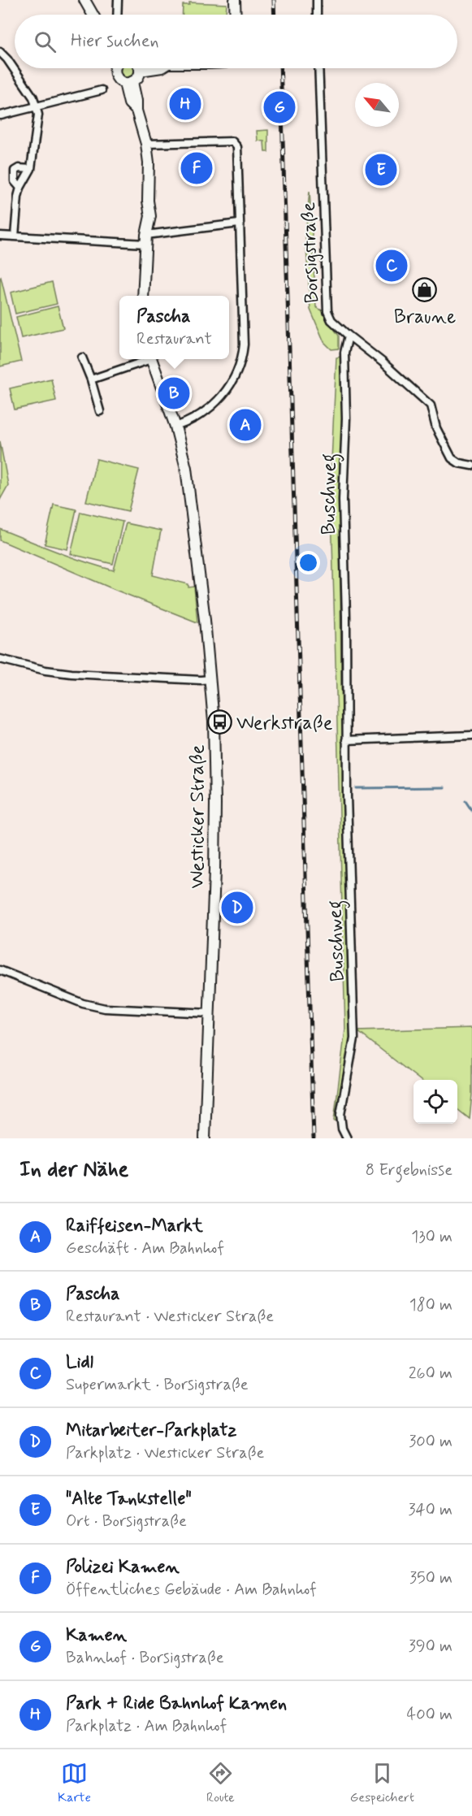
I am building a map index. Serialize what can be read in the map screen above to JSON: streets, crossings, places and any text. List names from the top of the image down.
{
  "streets": {
    "street": ["Borsigstraße", "Buschweg", "Westicker Straße"]
  },
  "crossings": [
    ["Borsigstraße", "Buschweg"]
  ],
  "places": {
    "shop": ["Braune"],
    "bus stop": ["Werkstraße"]
  },
  "north": "top left",
  "page": {
    "search": "Hier suchen",
    "pins": [
      "H",
      "G",
      "F",
      "E",
      "C",
      "B",
      "A",
      "D"
    ],
    "popup": ["Pascha", "Restaurant"],
    "heading": ["In der Nähe", "8 Ergebnisse"],
    "list": [
      {
        "mark": "A",
        "name": "Raiffeisen-Markt",
        "note": "Geschäft · Am Bahnhof",
        "value": "130 m"
      },
      {
        "mark": "B",
        "name": "Pascha",
        "note": "Restaurant · Westicker Straße",
        "value": "180 m"
      },
      {
        "mark": "C",
        "name": "Lidl",
        "note": "Supermarkt · Borsigstraße",
        "value": "260 m"
      },
      {
        "mark": "D",
        "name": "Mitarbeiter-Parkplatz",
        "note": "Parkplatz · Westicker Straße",
        "value": "300 m"
      },
      {
        "mark": "E",
        "name": "\"Alte Tankstelle\"",
        "note": "Ort · Borsigstraße",
        "value": "340 m"
      },
      {
        "mark": "F",
        "name": "Polizei Kamen",
        "note": "Öffentliches Gebäude · Am Bahnhof",
        "value": "350 m"
      },
      {
        "mark": "G",
        "name": "Kamen",
        "note": "Bahnhof · Borsigstraße",
        "value": "390 m"
      },
      {
        "mark": "H",
        "name": "Park + Ride Bahnhof Kamen",
        "note": "Parkplatz · Am Bahnhof",
        "value": "400 m"
      }
    ],
    "nav": ["Karte", "Route", "Gespeichert"]
  }
}
